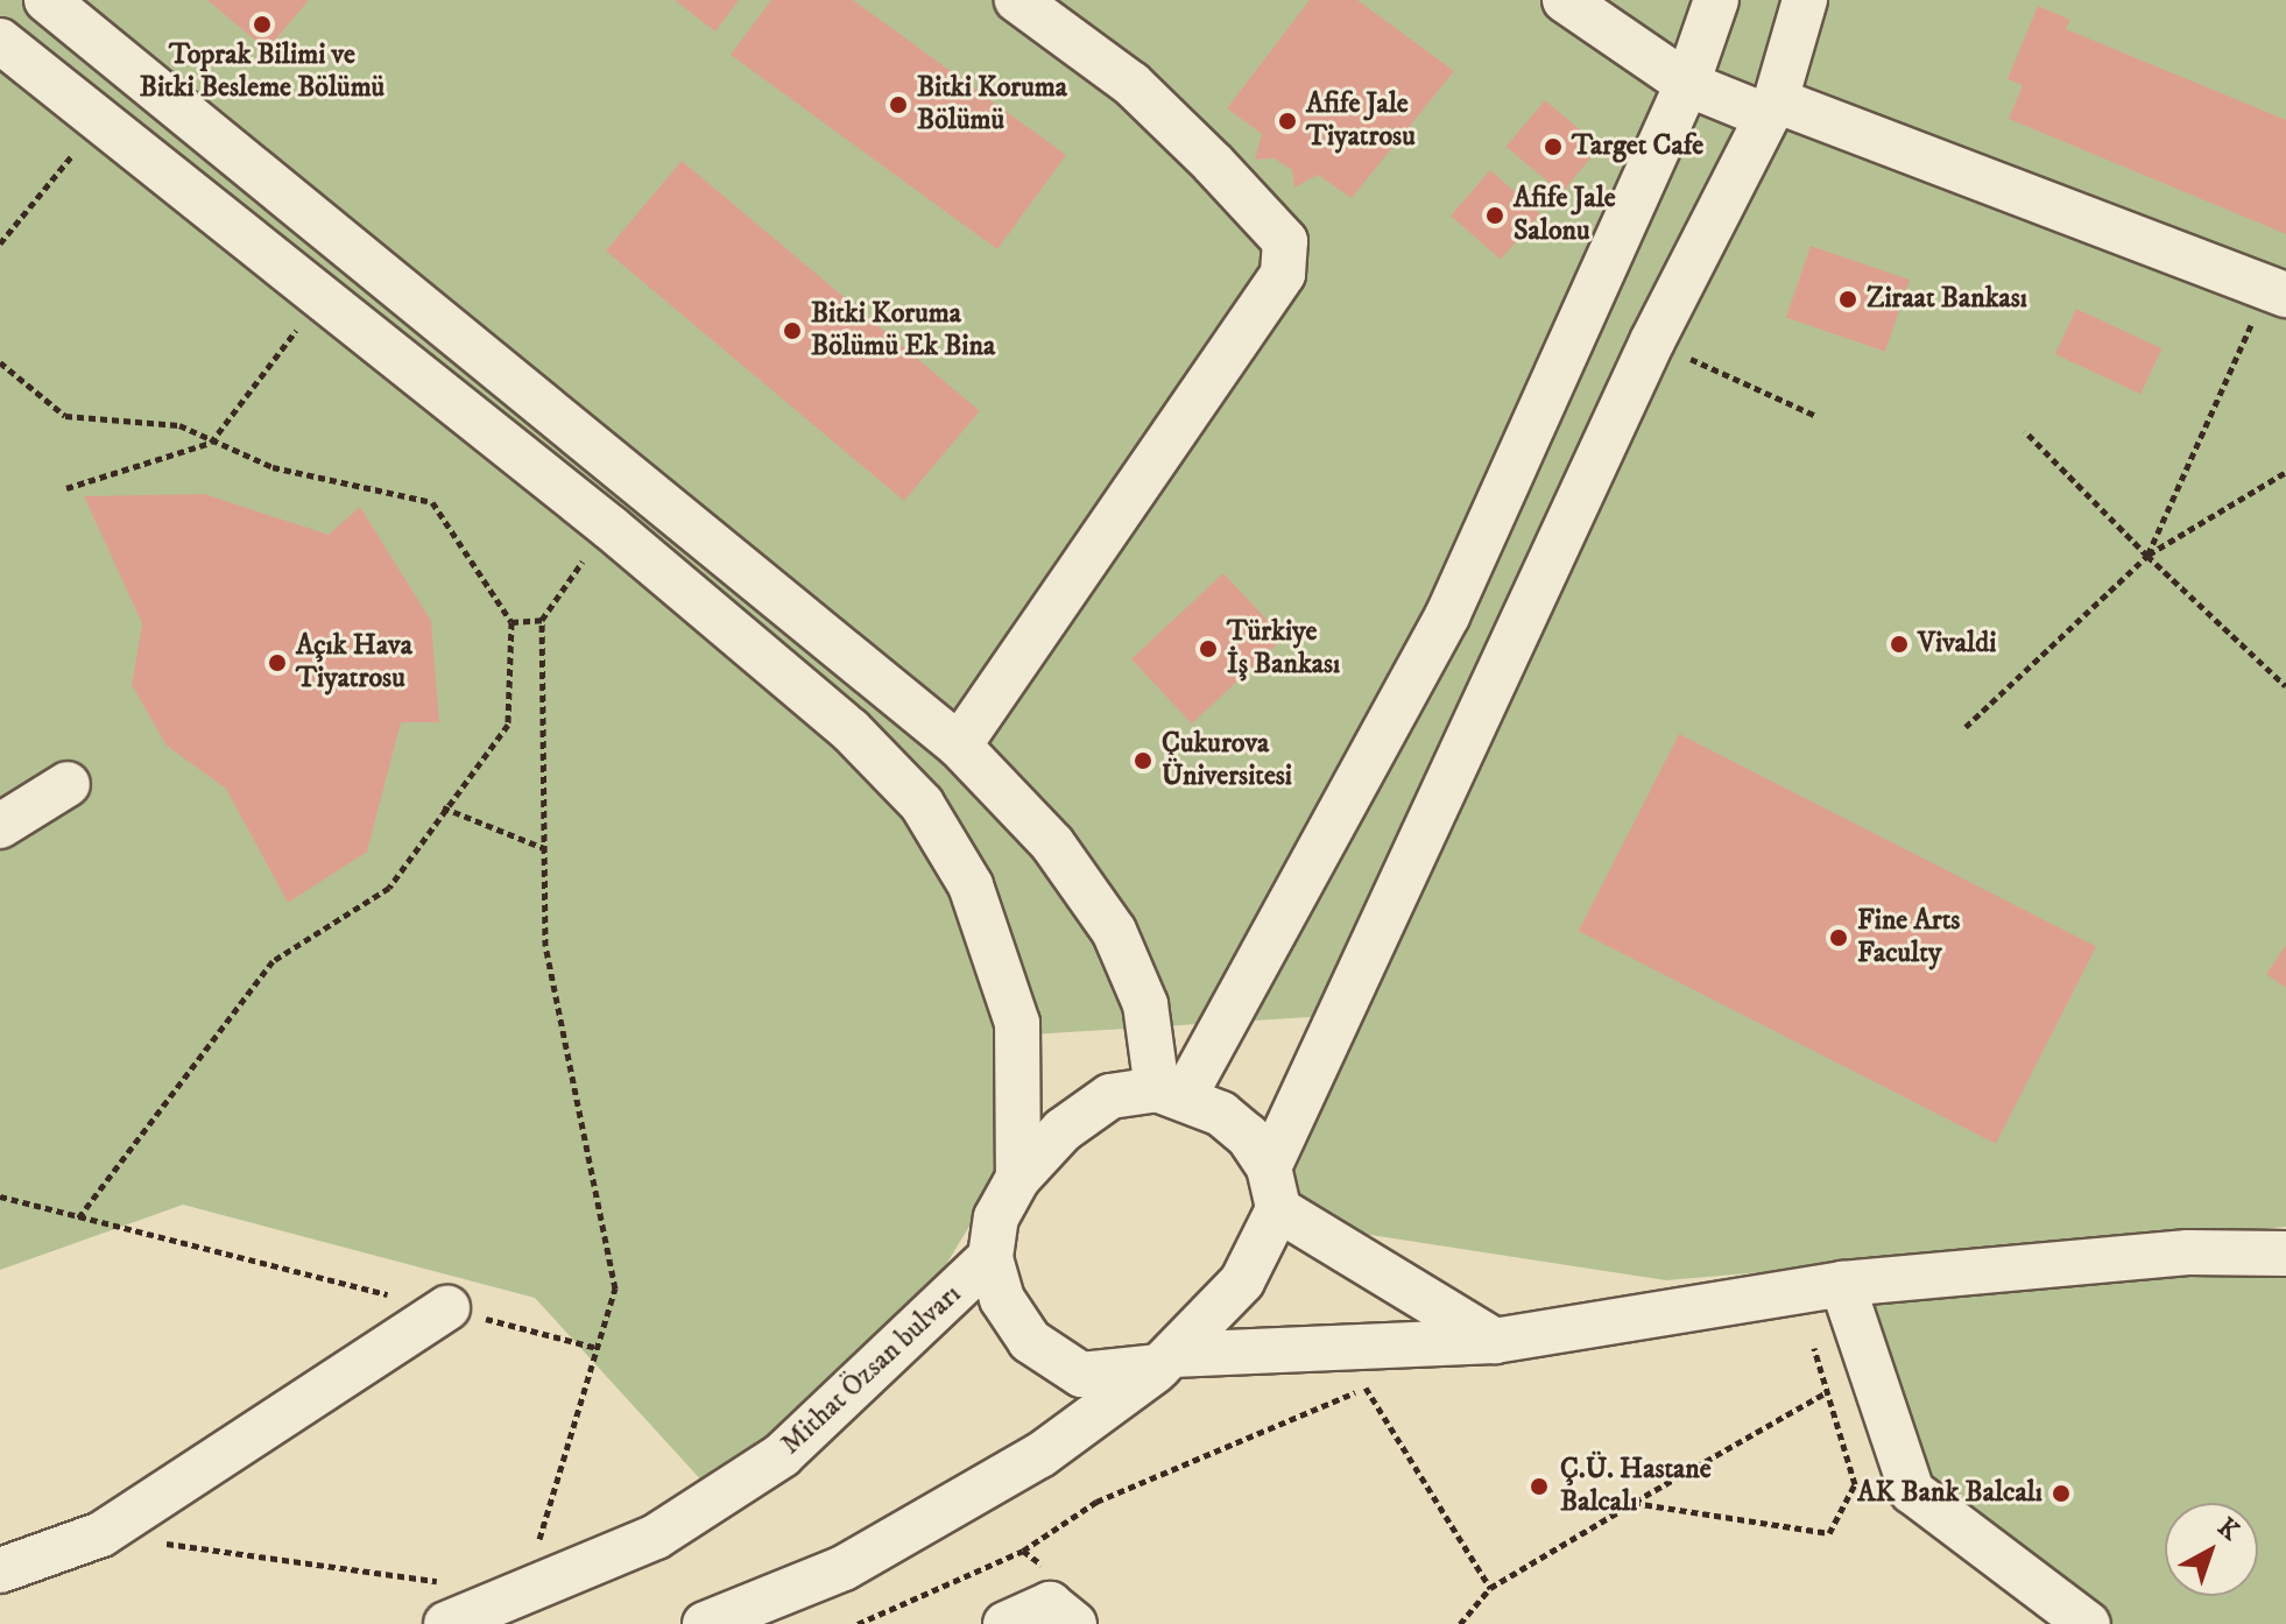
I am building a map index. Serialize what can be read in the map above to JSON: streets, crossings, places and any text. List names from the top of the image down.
{
  "streets": {
    "street": ["Mithat Özsan bulvarı"]
  },
  "places": [
    "Toprak Bilimi ve Bitki Besleme Bölümü",
    "Bitki Koruma Bölümü",
    "Afife Jale Tiyatrosu",
    "Target Cafe",
    "Afife Jale Salonu",
    "Ziraat Bankası",
    "Bitki Koruma Bölümü Ek Bina",
    "Vivaldi",
    "Türkiye İş Bankası",
    "Açık Hava Tiyatrosu",
    "Çukurova Üniversitesi",
    "Fine Arts Faculty",
    "Ç.Ü. Hastane Balcalı",
    "AK Bank Balcalı"
  ],
  "north": "top right"
}
